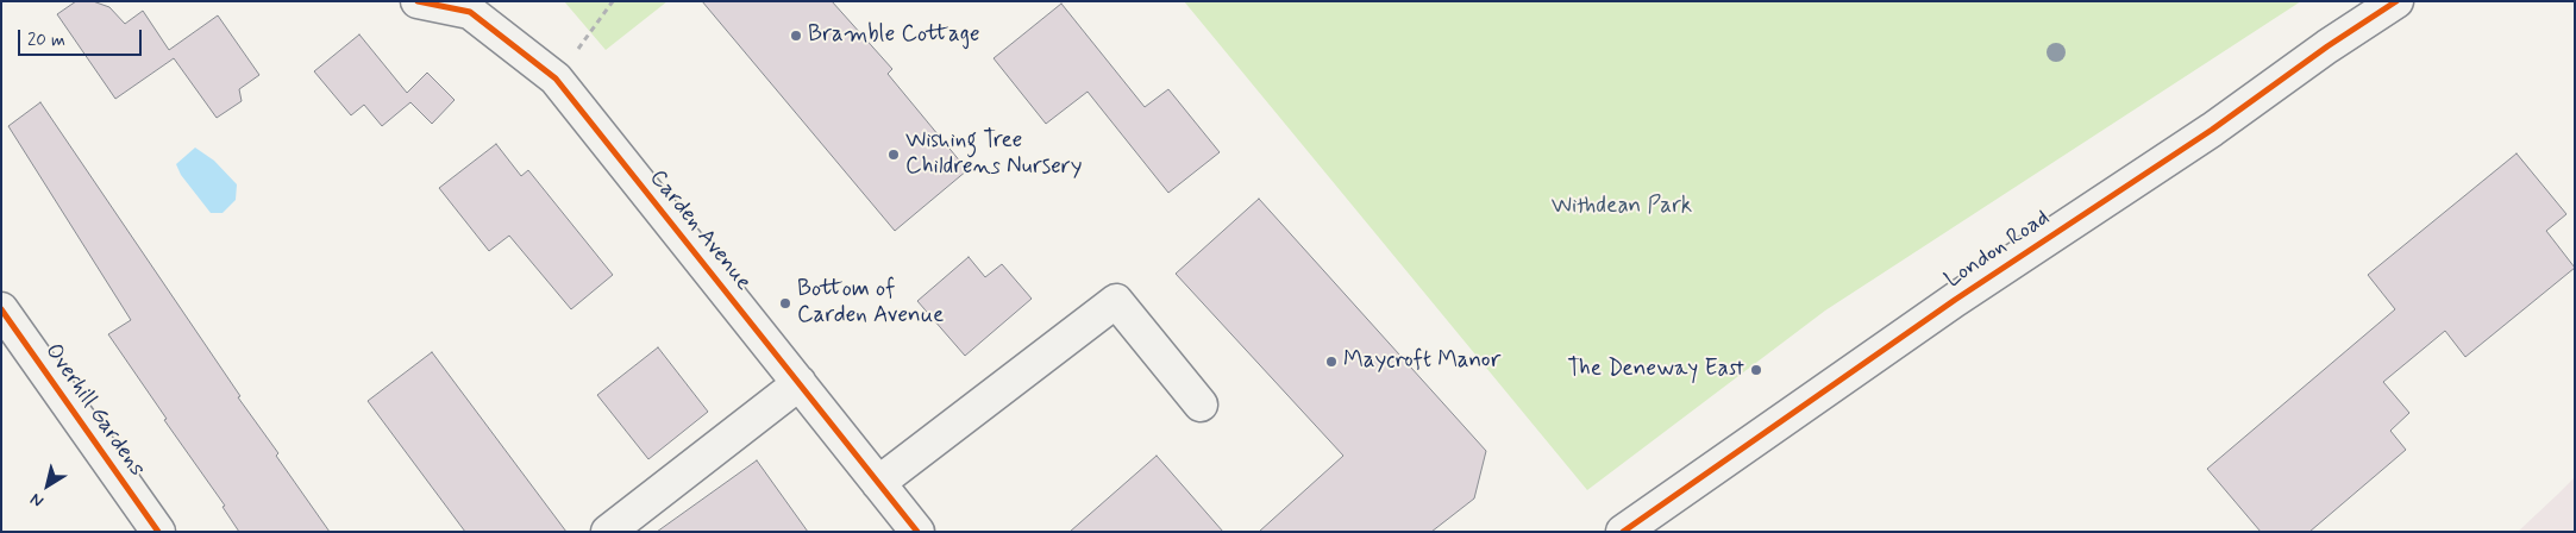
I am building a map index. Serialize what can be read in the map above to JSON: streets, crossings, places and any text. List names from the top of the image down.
{
  "streets": {
    "main road": ["Carden Avenue", "London Road", "Overhill Gardens"]
  },
  "parks": ["Withdean Park"],
  "places": [
    "Bramble Cottage",
    "Wishing Tree Childrens Nursery",
    "Bottom of Carden Avenue",
    "Maycroft Manor",
    "The Deneway East"
  ],
  "scale_bar": "20 m",
  "north": "bottom left"
}
